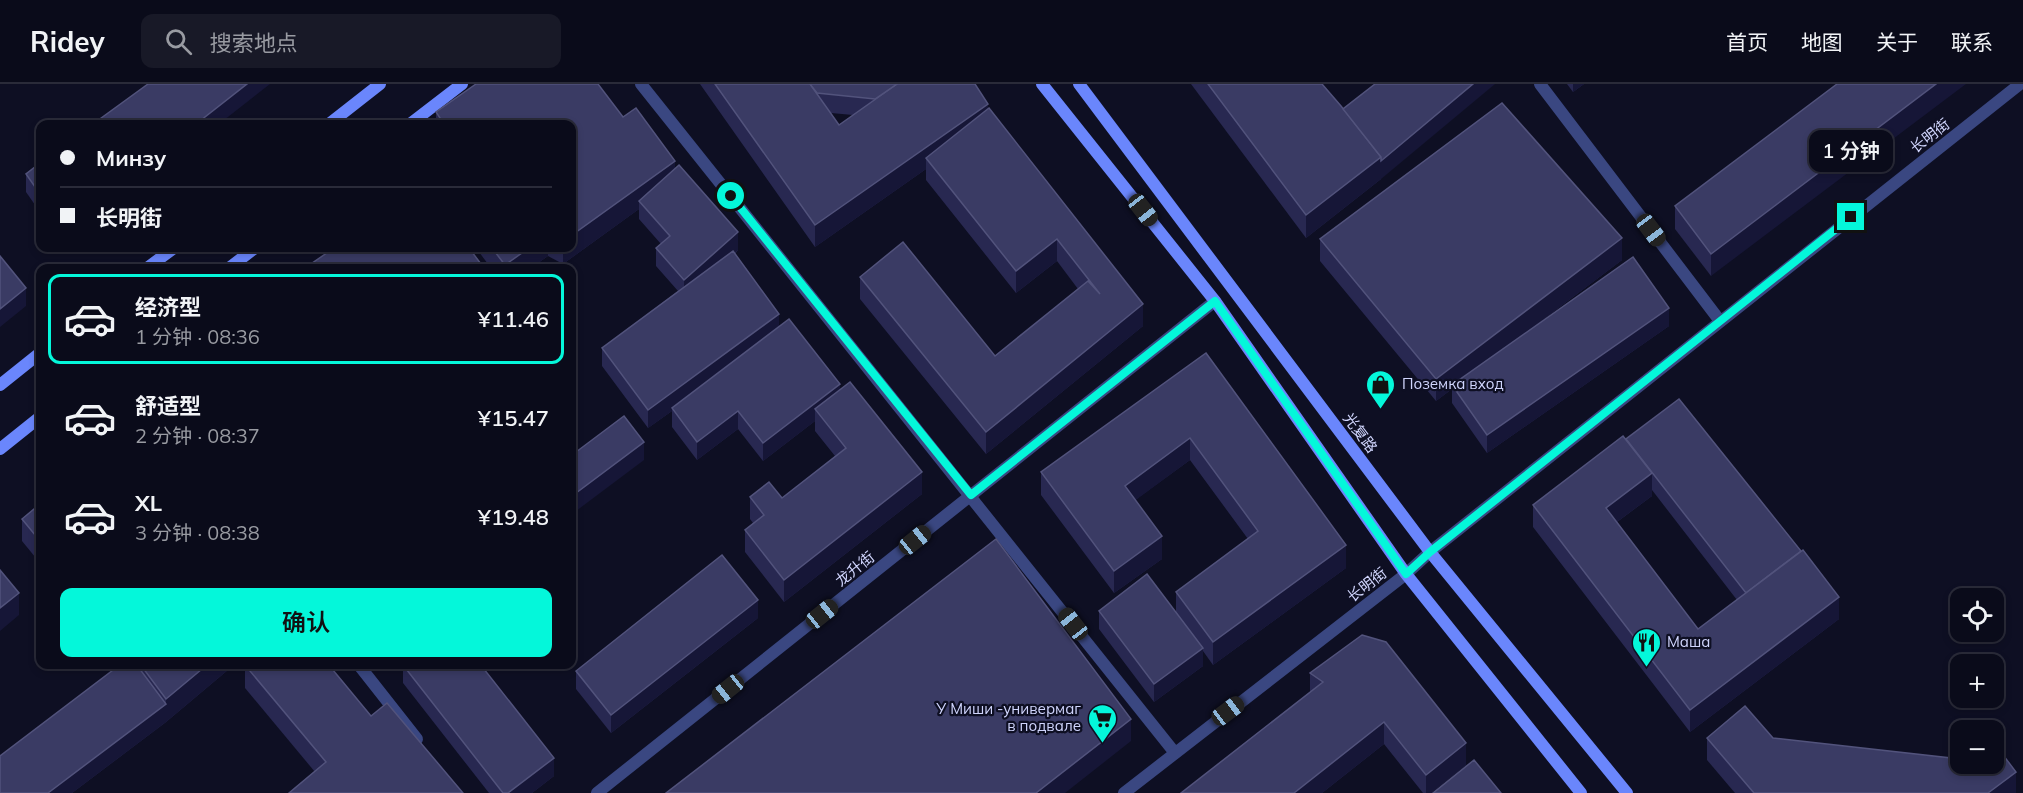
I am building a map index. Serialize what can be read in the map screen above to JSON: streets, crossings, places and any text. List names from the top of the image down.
{
  "streets": {
    "street": ["长明街", "光复路", "龙升街"]
  },
  "crossings": [
    ["长明街", "光复路"]
  ],
  "places": {
    "shop": ["Поземка вход"],
    "restaurant": ["Маша"],
    "supermarket": ["У Миши -универмаг в подвале"]
  },
  "page": {
    "header": "Ridey",
    "search": "搜索地点",
    "nav": [
      "首页",
      "地图",
      "关于",
      "联系"
    ],
    "banner": ["Минзу", "长明街"],
    "bubble": "1 分钟",
    "list": [
      {
        "name": "经济型",
        "note": "1 分钟 · 08:36",
        "value": "¥11.46"
      },
      {
        "name": "舒适型",
        "note": "2 分钟 · 08:37",
        "value": "¥15.47"
      },
      {
        "name": "XL",
        "note": "3 分钟 · 08:38",
        "value": "¥19.48"
      }
    ],
    "buttons": "确认",
    "map_buttons": ["+", "−"]
  }
}
